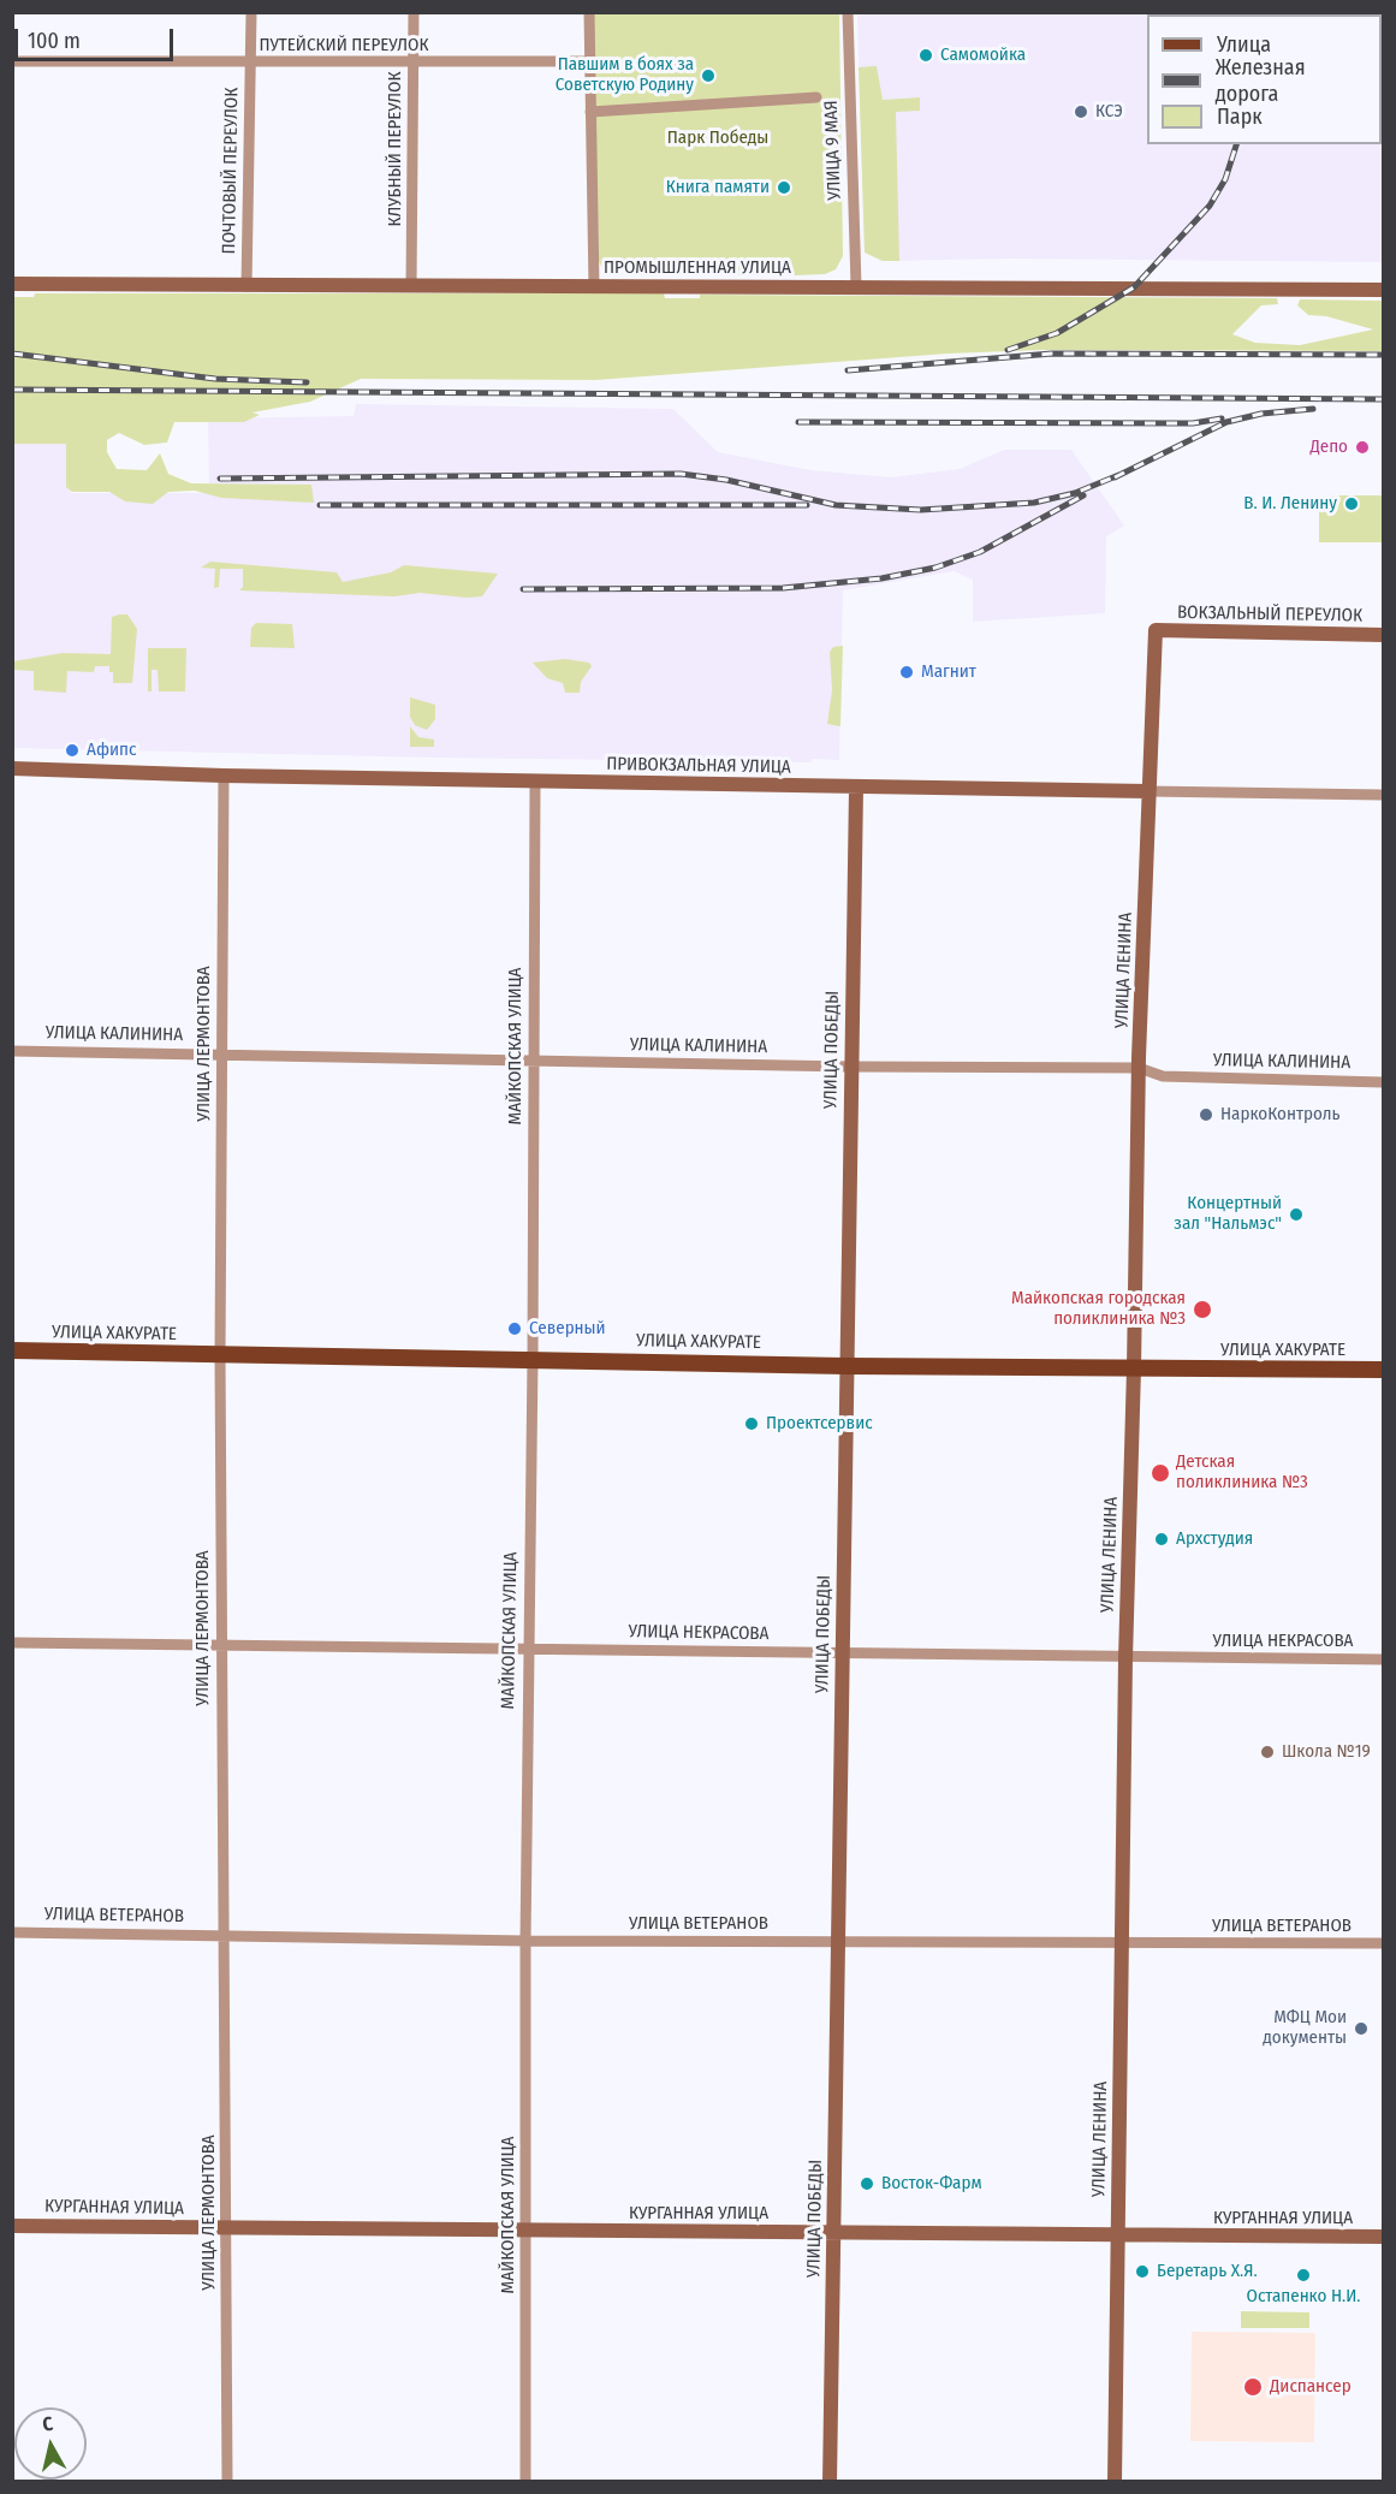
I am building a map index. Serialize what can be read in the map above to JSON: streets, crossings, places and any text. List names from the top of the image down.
{
  "streets": {
    "main road": ["УЛИЦА ХАКУРАТЕ"],
    "street": [
      "ПУТЕЙСКИЙ ПЕРЕУЛОК",
      "КЛУБНЫЙ ПЕРЕУЛОК",
      "УЛИЦА 9 МАЯ",
      "ПОЧТОВЫЙ ПЕРЕУЛОК",
      "ПРОМЫШЛЕННАЯ УЛИЦА",
      "ВОКЗАЛЬНЫЙ ПЕРЕУЛОК",
      "ПРИВОКЗАЛЬНАЯ УЛИЦА",
      "УЛИЦА ЛЕНИНА",
      "УЛИЦА КАЛИНИНА",
      "УЛИЦА ЛЕРМОНТОВА",
      "МАЙКОПСКАЯ УЛИЦА",
      "УЛИЦА ПОБЕДЫ",
      "УЛИЦА НЕКРАСОВА",
      "УЛИЦА ВЕТЕРАНОВ",
      "КУРГАННАЯ УЛИЦА"
    ]
  },
  "crossings": [
    ["ПУТЕЙСКИЙ ПЕРЕУЛОК", "КЛУБНЫЙ ПЕРЕУЛОК"],
    ["ПУТЕЙСКИЙ ПЕРЕУЛОК", "ПОЧТОВЫЙ ПЕРЕУЛОК"],
    ["КЛУБНЫЙ ПЕРЕУЛОК", "ПРОМЫШЛЕННАЯ УЛИЦА"],
    ["УЛИЦА 9 МАЯ", "ПРОМЫШЛЕННАЯ УЛИЦА"],
    ["ПОЧТОВЫЙ ПЕРЕУЛОК", "ПРОМЫШЛЕННАЯ УЛИЦА"],
    ["ВОКЗАЛЬНЫЙ ПЕРЕУЛОК", "УЛИЦА ЛЕНИНА"],
    ["ПРИВОКЗАЛЬНАЯ УЛИЦА", "УЛИЦА ЛЕНИНА"],
    ["ПРИВОКЗАЛЬНАЯ УЛИЦА", "УЛИЦА ЛЕРМОНТОВА"],
    ["ПРИВОКЗАЛЬНАЯ УЛИЦА", "МАЙКОПСКАЯ УЛИЦА"],
    ["ПРИВОКЗАЛЬНАЯ УЛИЦА", "УЛИЦА ПОБЕДЫ"],
    ["УЛИЦА ЛЕНИНА", "УЛИЦА КАЛИНИНА"],
    ["УЛИЦА ЛЕНИНА", "УЛИЦА ХАКУРАТЕ"],
    ["УЛИЦА ЛЕНИНА", "УЛИЦА НЕКРАСОВА"],
    ["УЛИЦА ЛЕНИНА", "УЛИЦА ВЕТЕРАНОВ"],
    ["УЛИЦА ЛЕНИНА", "КУРГАННАЯ УЛИЦА"],
    ["УЛИЦА КАЛИНИНА", "УЛИЦА ЛЕРМОНТОВА"],
    ["УЛИЦА КАЛИНИНА", "МАЙКОПСКАЯ УЛИЦА"],
    ["УЛИЦА КАЛИНИНА", "УЛИЦА ПОБЕДЫ"],
    ["УЛИЦА ЛЕРМОНТОВА", "УЛИЦА ХАКУРАТЕ"],
    ["УЛИЦА ЛЕРМОНТОВА", "УЛИЦА НЕКРАСОВА"],
    ["УЛИЦА ЛЕРМОНТОВА", "УЛИЦА ВЕТЕРАНОВ"],
    ["УЛИЦА ЛЕРМОНТОВА", "КУРГАННАЯ УЛИЦА"],
    ["МАЙКОПСКАЯ УЛИЦА", "УЛИЦА ХАКУРАТЕ"],
    ["МАЙКОПСКАЯ УЛИЦА", "УЛИЦА НЕКРАСОВА"],
    ["МАЙКОПСКАЯ УЛИЦА", "УЛИЦА ВЕТЕРАНОВ"],
    ["МАЙКОПСКАЯ УЛИЦА", "КУРГАННАЯ УЛИЦА"],
    ["УЛИЦА ПОБЕДЫ", "УЛИЦА ХАКУРАТЕ"],
    ["УЛИЦА ПОБЕДЫ", "УЛИЦА НЕКРАСОВА"],
    ["УЛИЦА ПОБЕДЫ", "УЛИЦА ВЕТЕРАНОВ"],
    ["УЛИЦА ПОБЕДЫ", "КУРГАННАЯ УЛИЦА"]
  ],
  "parks": ["Парк Победы"],
  "places": [
    "Самомойка",
    "Павшим в боях за Советскую Родину",
    "КСЭ",
    "Книга памяти",
    "Депо",
    "В. И. Ленину",
    "Магнит",
    "Афипс",
    "НаркоКонтроль",
    "Концертный зал \"Нальмэс\"",
    "Майкопская городская поликлиника №3",
    "Северный",
    "Проектсервис",
    "Детская поликлиника №3",
    "Архстудия",
    "Школа №19",
    "МФЦ Мои документы",
    "Восток-Фарм",
    "Беретарь Х.Я.",
    "Остапенко Н.И.",
    "Диспансер"
  ],
  "legend": ["Улица", "Железная дорога", "Парк"],
  "scale_bar": "100 m",
  "north": "top"
}
